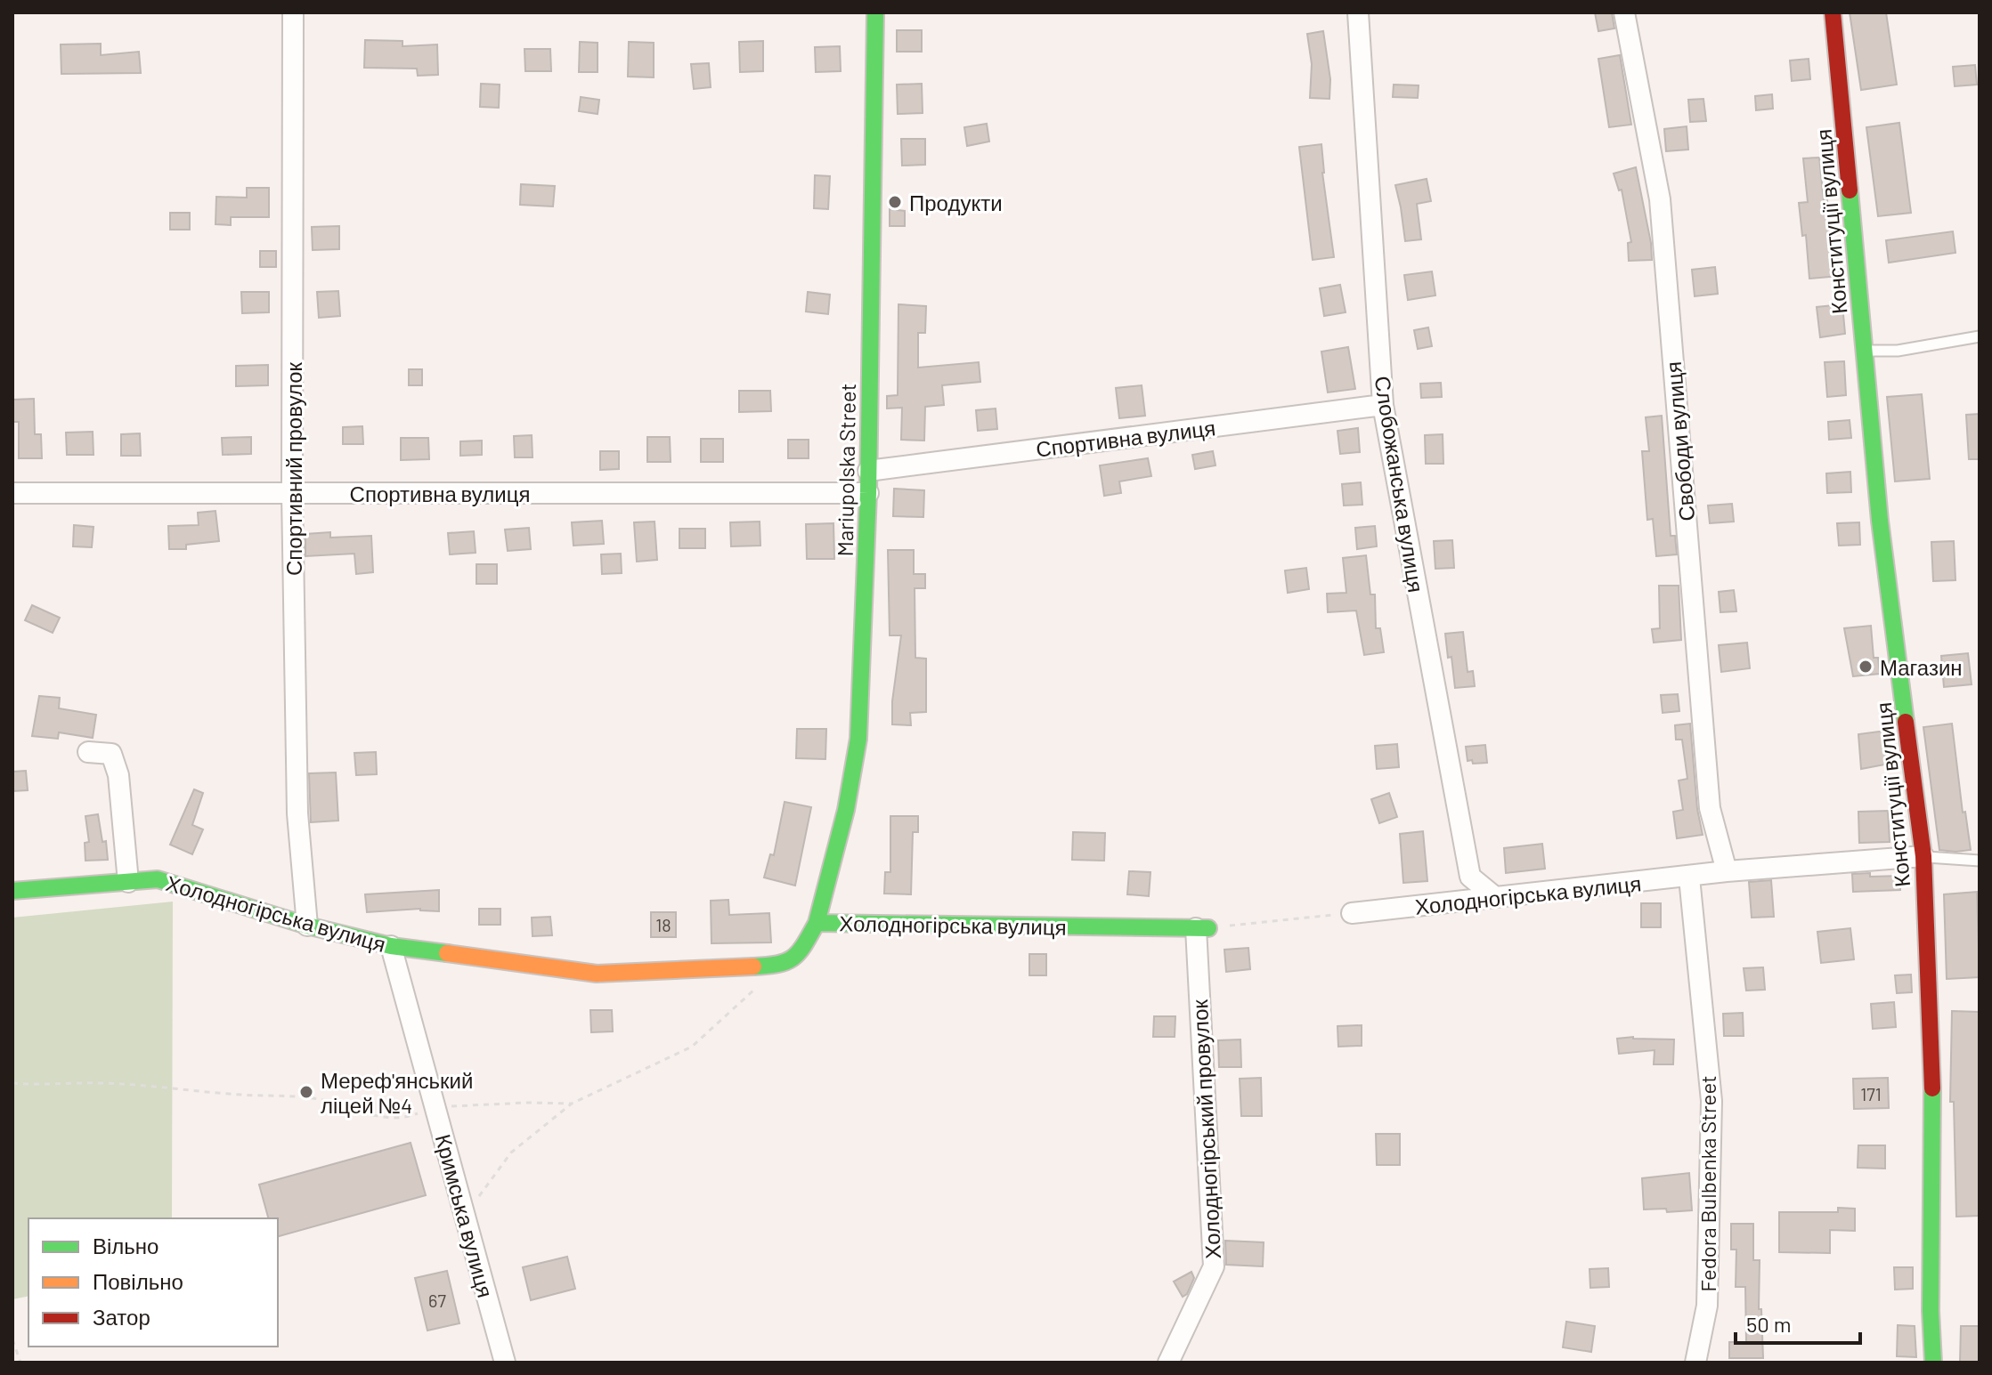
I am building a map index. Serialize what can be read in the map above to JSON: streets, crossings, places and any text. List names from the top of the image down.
{
  "streets": {
    "street": [
      "Конституції вулиця",
      "Спортивна вулиця",
      "Свободи вулиця",
      "Спортивний провулок",
      "Mariupolska Street",
      "Слобожанська вулиця",
      "Холодногірська вулиця",
      "Холодногірський провулок",
      "Fedora Bulbenka Street",
      "Кримська вулиця"
    ]
  },
  "crossings": [
    ["Конституції вулиця", "Холодногірська вулиця"],
    ["Спортивна вулиця", "Спортивний провулок"],
    ["Спортивна вулиця", "Mariupolska Street"],
    ["Спортивна вулиця", "Слобожанська вулиця"],
    ["Свободи вулиця", "Холодногірська вулиця"],
    ["Спортивний провулок", "Холодногірська вулиця"],
    ["Mariupolska Street", "Холодногірська вулиця"],
    ["Слобожанська вулиця", "Холодногірська вулиця"],
    ["Холодногірська вулиця", "Холодногірський провулок"],
    ["Холодногірська вулиця", "Fedora Bulbenka Street"],
    ["Холодногірська вулиця", "Кримська вулиця"]
  ],
  "places": ["Продукти", "Магазин", "Мереф'янський ліцей №4"],
  "house_numbers": ["18", "171", "67"],
  "legend": ["Вільно", "Повільно", "Затор"],
  "scale_bar": "50 m"
}
